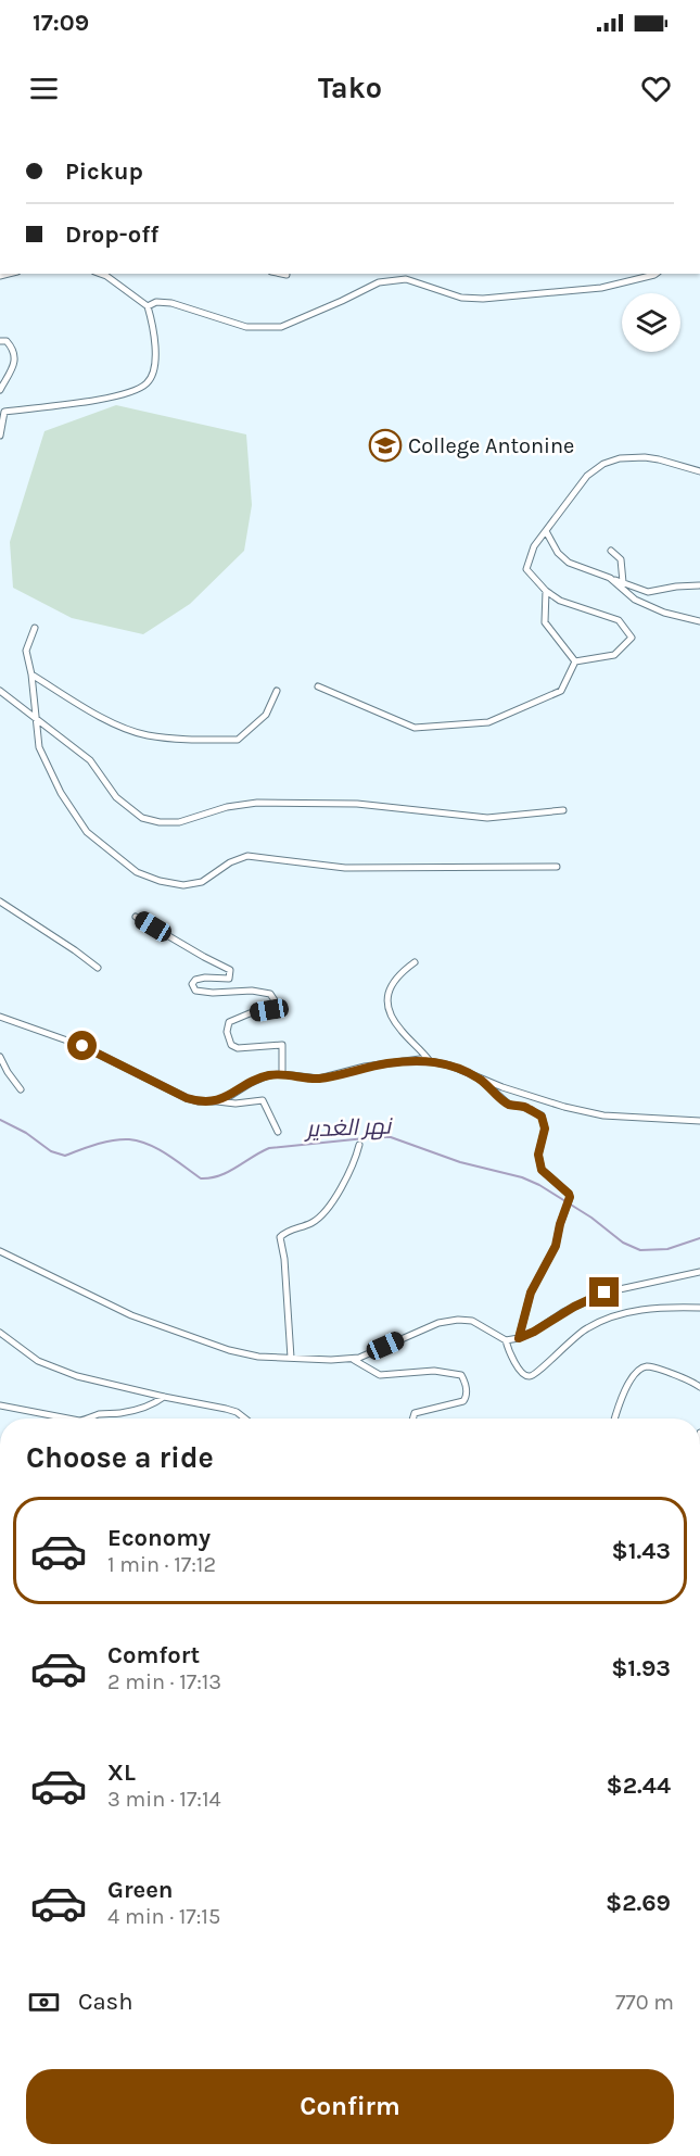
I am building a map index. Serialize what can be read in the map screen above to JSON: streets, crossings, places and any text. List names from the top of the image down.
{
  "water": ["نهر الغدير"],
  "places": {
    "school or university": ["College Antonine"]
  },
  "page": {
    "status": "17:09",
    "header": "Tako",
    "banner": ["Pickup", "Drop-off"],
    "heading": "Choose a ride",
    "list": [
      {
        "name": "Economy",
        "note": "1 min · 17:12",
        "value": "$1.43"
      },
      {
        "name": "Comfort",
        "note": "2 min · 17:13",
        "value": "$1.93"
      },
      {
        "name": "XL",
        "note": "3 min · 17:14",
        "value": "$2.44"
      },
      {
        "name": "Green",
        "note": "4 min · 17:15",
        "value": "$2.69"
      }
    ],
    "pay": ["Cash", "770 m"],
    "buttons": "Confirm"
  }
}
